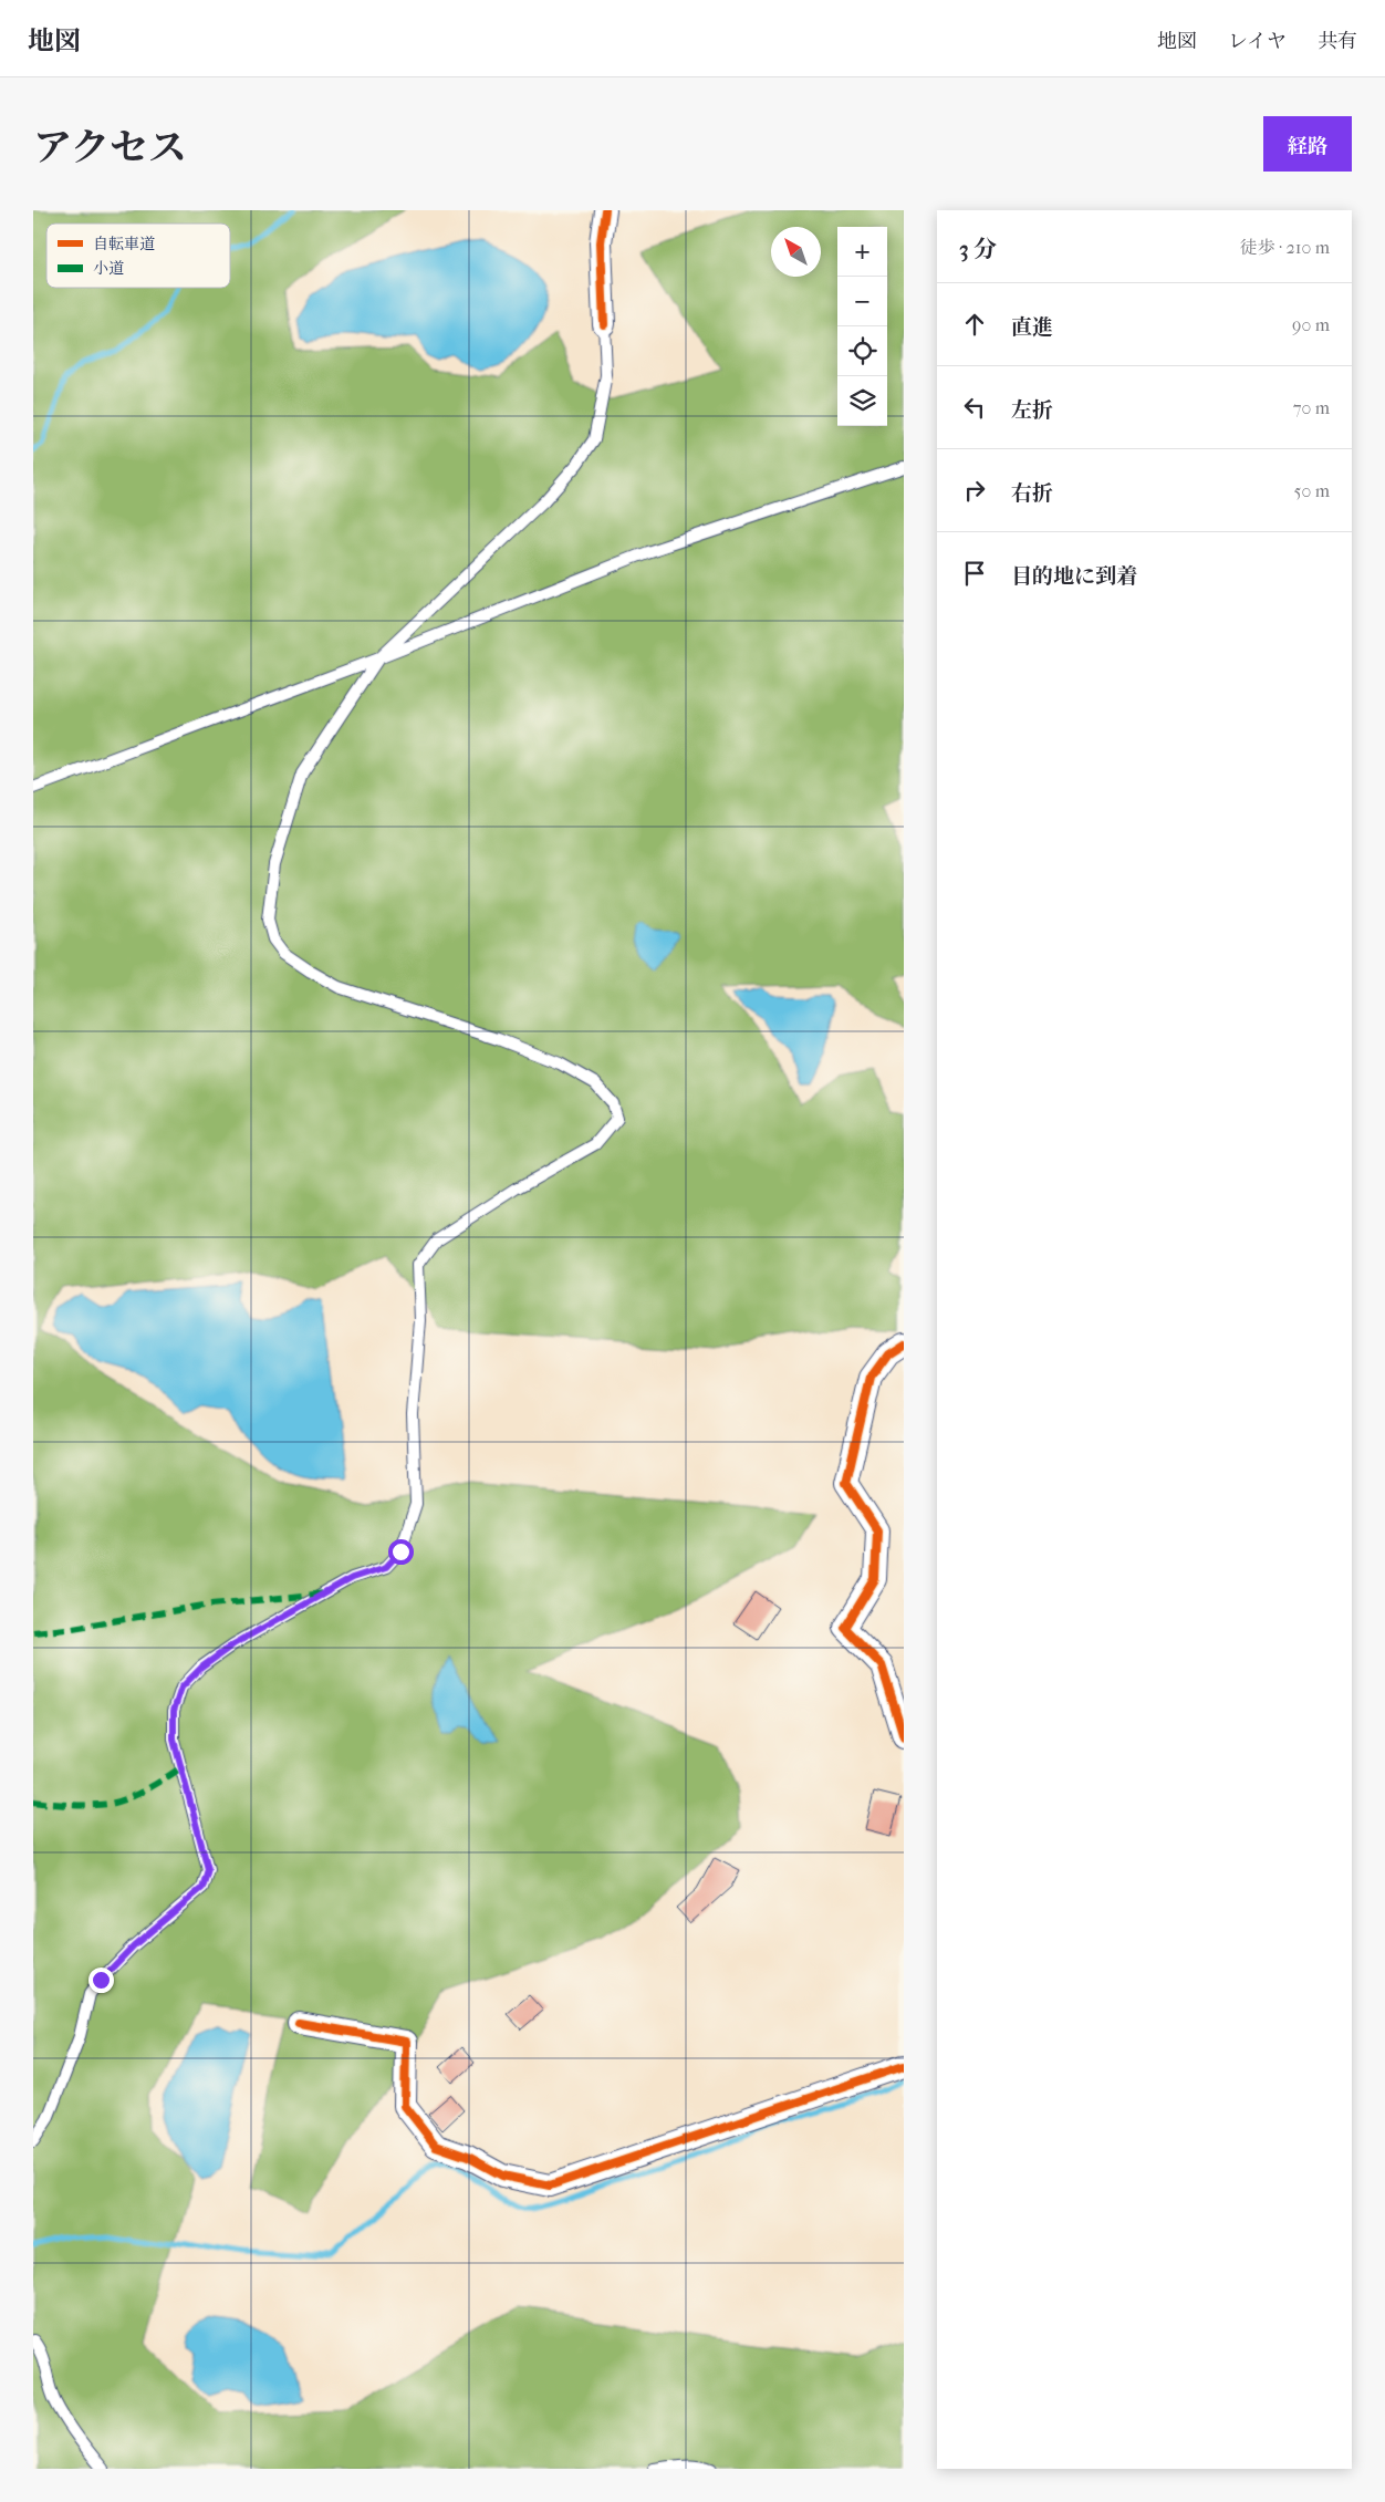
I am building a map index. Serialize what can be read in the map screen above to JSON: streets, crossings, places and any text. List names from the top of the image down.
{
  "legend": ["自転車道", "小道"],
  "north": "top left",
  "page": {
    "header": "地図",
    "nav": ["地図", "レイヤ", "共有"],
    "title": "アクセス",
    "buttons": "経路",
    "heading": ["3 分", "徒歩 · 210 m"],
    "map_buttons": ["+", "−"],
    "list": [
      ["直進", "90 m"],
      ["左折", "70 m"],
      ["右折", "50 m"],
      "目的地に到着"
    ]
  }
}
